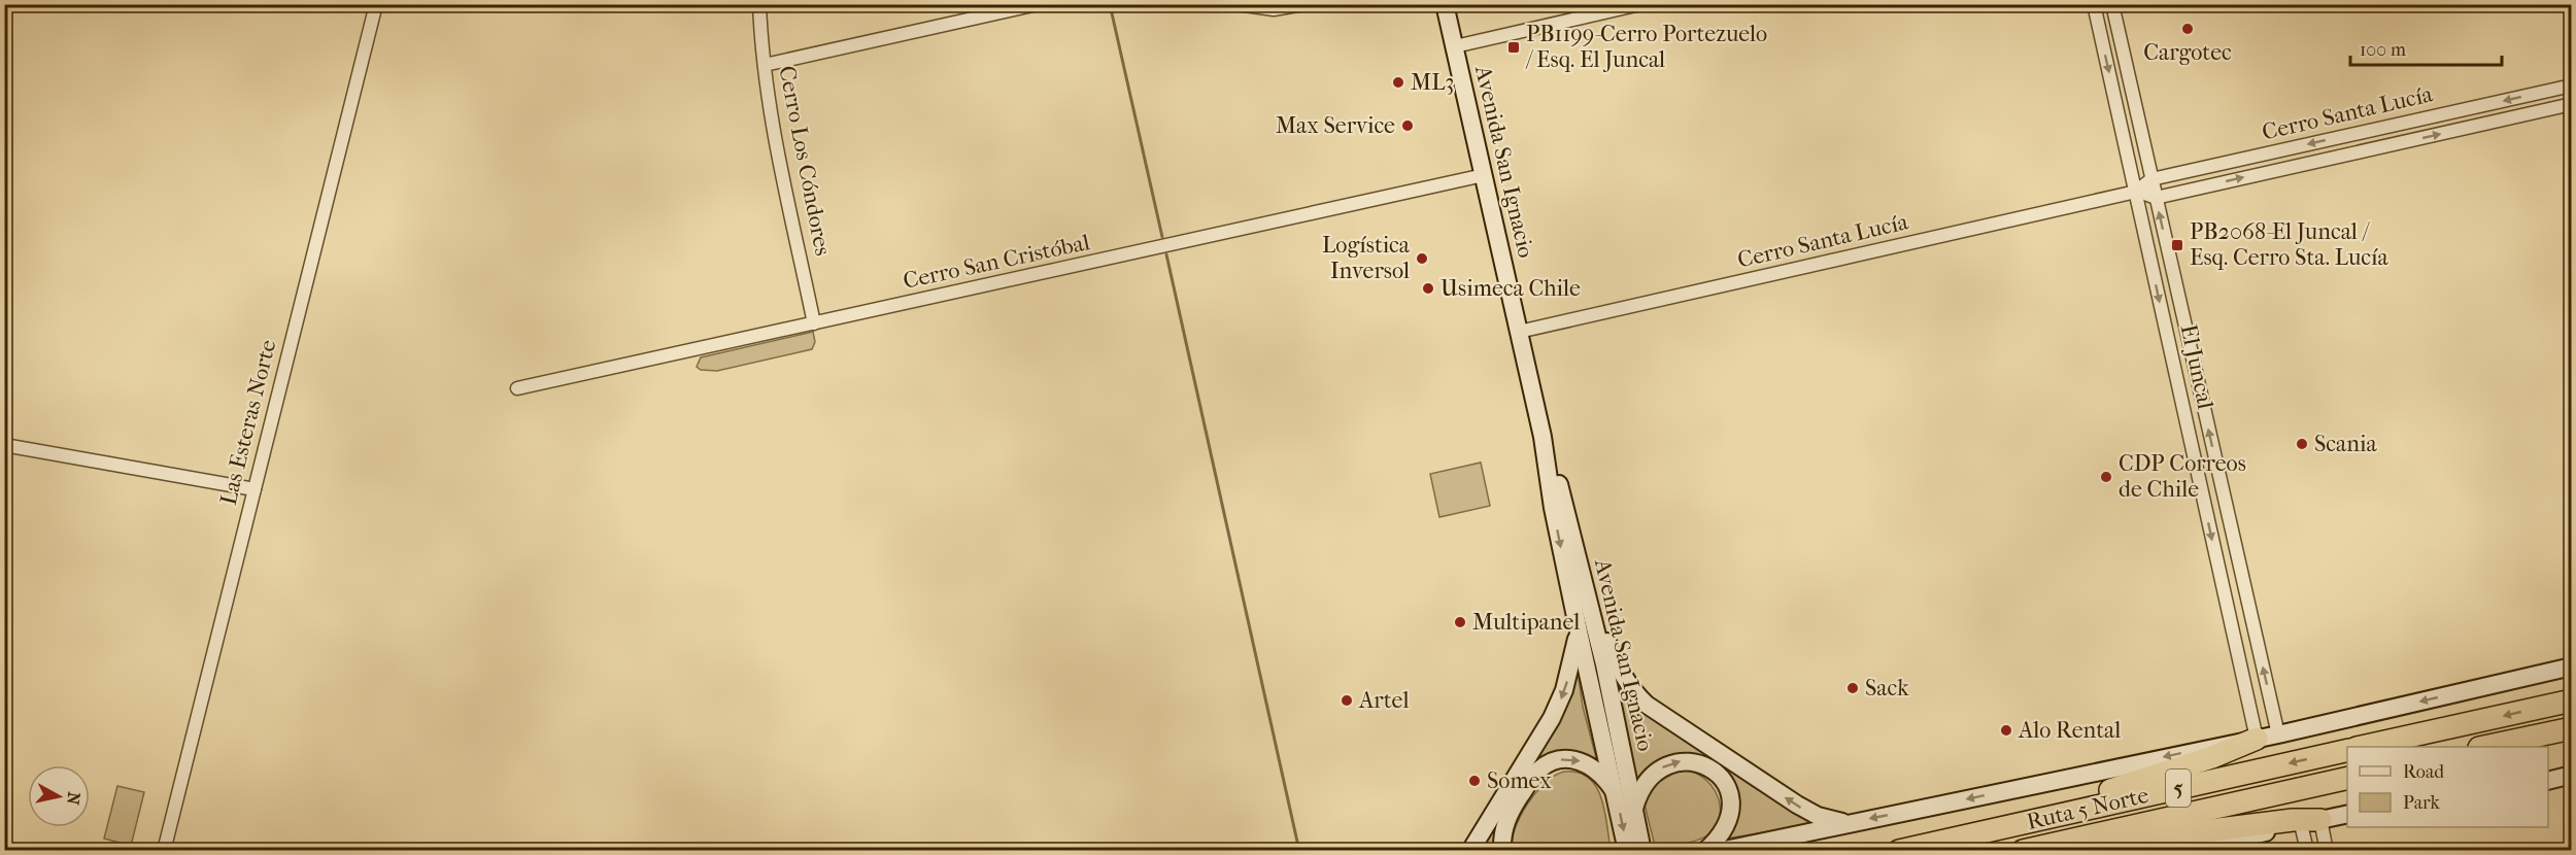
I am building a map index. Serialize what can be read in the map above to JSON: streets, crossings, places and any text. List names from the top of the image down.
{
  "streets": {
    "highway": ["5", "Ruta 5 Norte"],
    "main road": ["Avenida San Ignacio"],
    "street": [
      "Cerro Santa Lucía",
      "Cerro Los Cóndores",
      "Cerro San Cristóbal",
      "El Juncal",
      "Las Esteras Norte"
    ]
  },
  "crossings": [
    ["Cerro Santa Lucía", "Avenida San Ignacio"],
    ["Cerro Santa Lucía", "El Juncal"],
    ["Cerro Los Cóndores", "Cerro San Cristóbal"],
    ["Avenida San Ignacio", "Cerro San Cristóbal"]
  ],
  "places": {
    "other": [
      "Cargotec",
      "ML3",
      "Max Service",
      "Logística Inversol",
      "Usimeca Chile",
      "Scania",
      "CDP Correos de Chile",
      "Multipanel",
      "Sack",
      "Artel",
      "Alo Rental",
      "Somex"
    ],
    "transit": ["PB1199-Cerro Portezuelo / Esq. El Juncal", "PB2068-El Juncal / Esq. Cerro Sta. Lucía"]
  },
  "legend": ["Road", "Park"],
  "scale_bar": "100 m",
  "north": "right"
}
